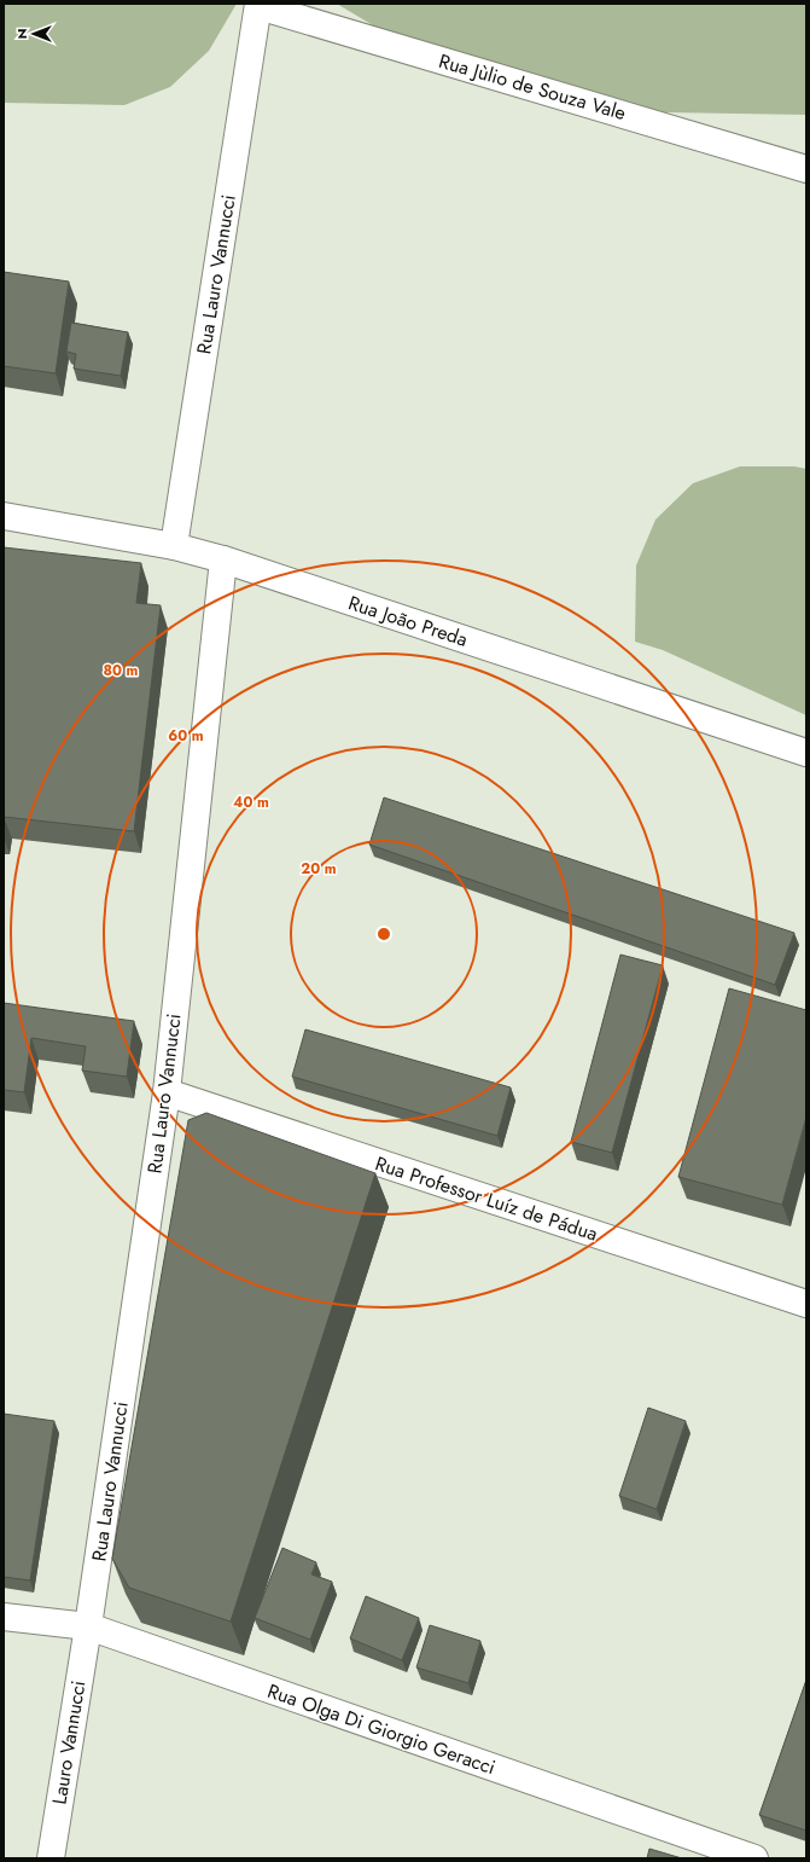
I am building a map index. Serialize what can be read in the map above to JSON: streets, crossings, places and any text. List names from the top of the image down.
{
  "streets": {
    "street": [
      "Rua Jùlio de Souza Vale",
      "Rua Lauro Vannucci",
      "Rua João Preda",
      "Rua Professor Luíz de Pádua",
      "Rua Olga Di Giorgio Geracci",
      "Lauro Vannucci"
    ]
  },
  "crossings": [
    ["Rua Jùlio de Souza Vale", "Rua Lauro Vannucci"],
    ["Rua Lauro Vannucci", "Rua João Preda"],
    ["Rua Lauro Vannucci", "Rua Professor Luíz de Pádua"],
    ["Rua Lauro Vannucci", "Rua Olga Di Giorgio Geracci"],
    ["Rua Lauro Vannucci", "Lauro Vannucci"],
    ["Rua Olga Di Giorgio Geracci", "Lauro Vannucci"]
  ],
  "north": "left",
  "rings": [
    "80 m",
    "60 m",
    "40 m",
    "20 m"
  ]
}
